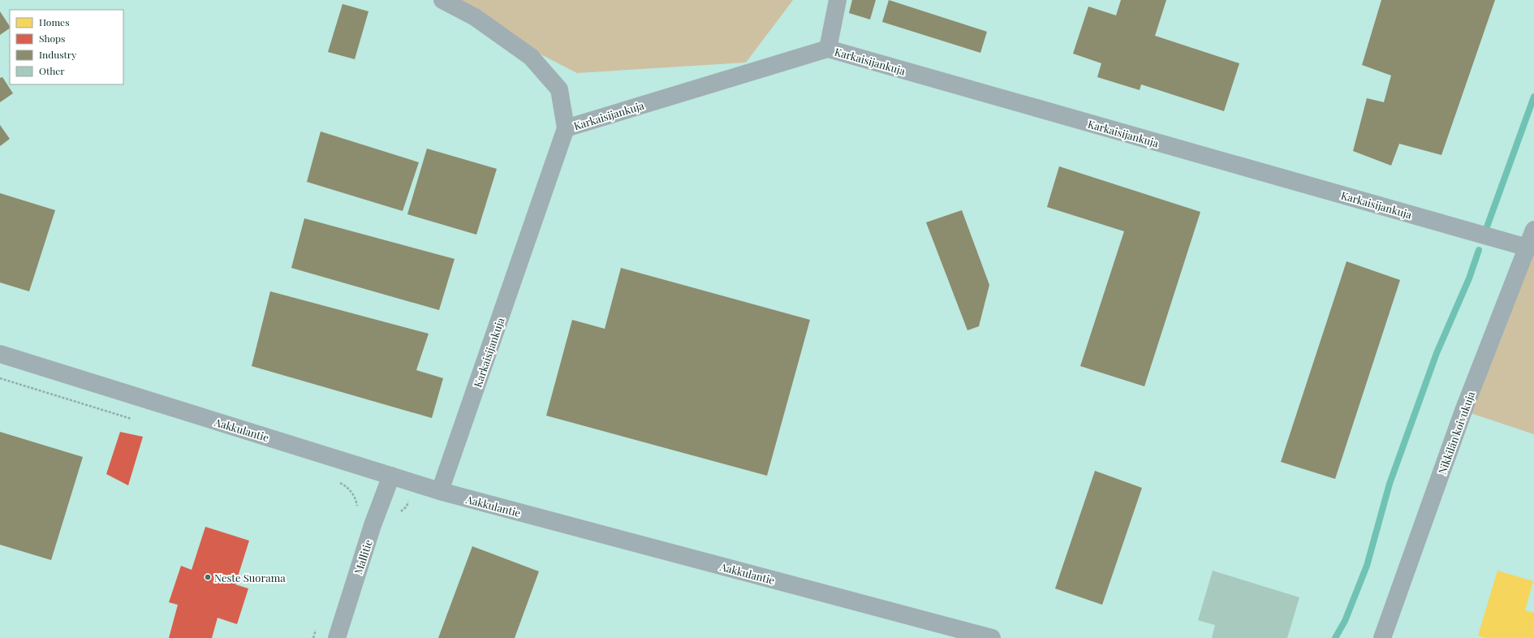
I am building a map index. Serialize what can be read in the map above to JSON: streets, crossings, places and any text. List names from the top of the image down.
{
  "streets": {
    "street": [
      "Karkaisijankuja",
      "Aakkulantie",
      "Nikkilän koivukuja",
      "Mallitie"
    ]
  },
  "crossings": [
    ["Karkaisijankuja", "Aakkulantie"],
    ["Karkaisijankuja", "Nikkilän koivukuja"],
    ["Aakkulantie", "Mallitie"]
  ],
  "places": ["Neste Suorama"],
  "legend": [
    "Homes",
    "Shops",
    "Industry",
    "Other"
  ]
}
